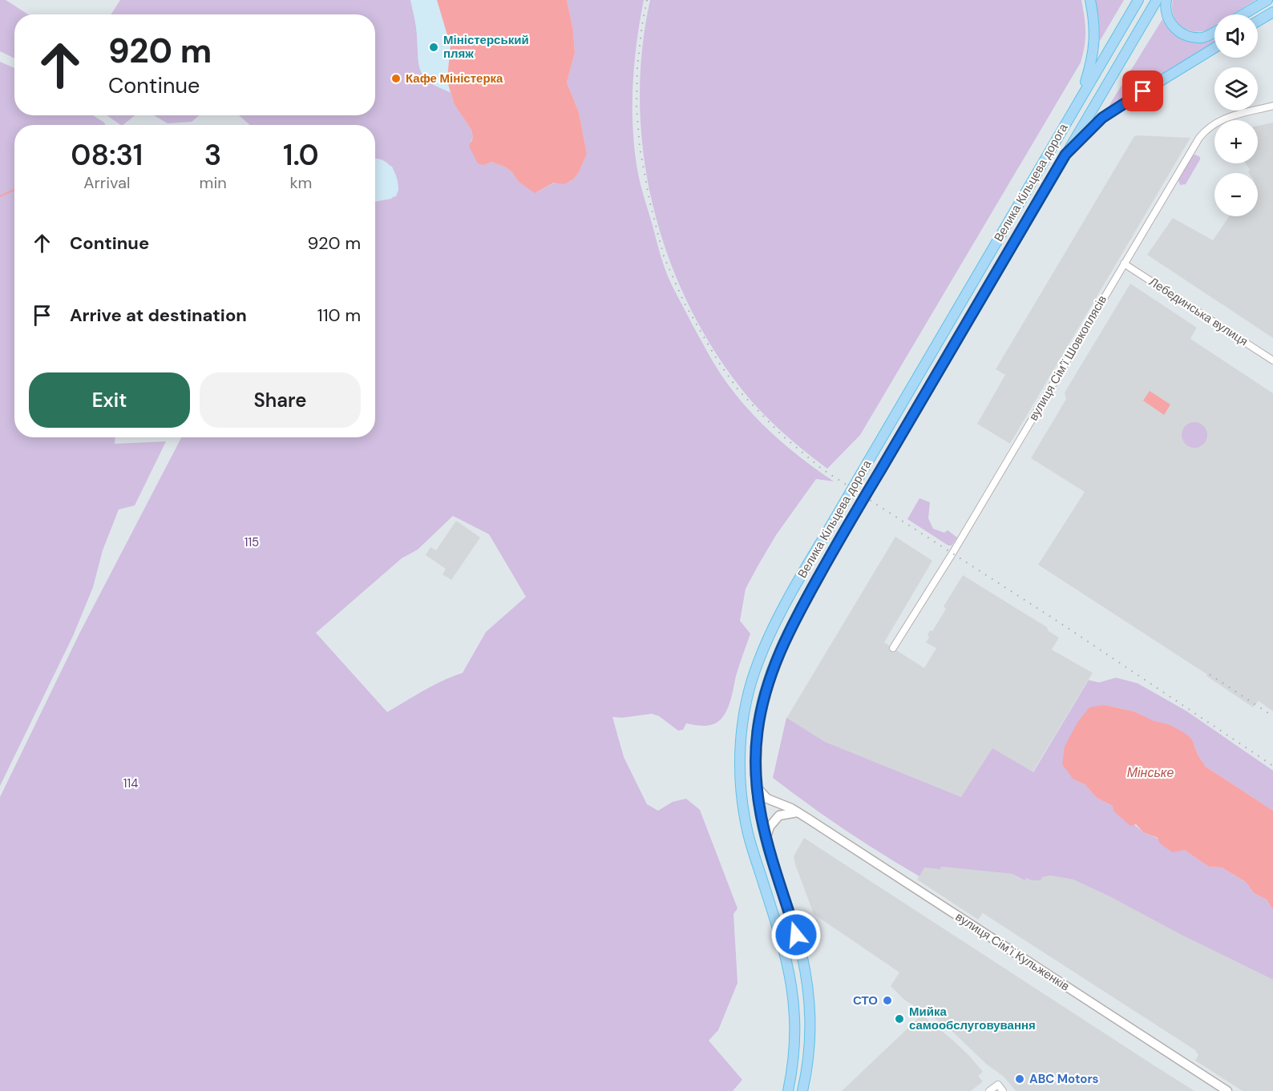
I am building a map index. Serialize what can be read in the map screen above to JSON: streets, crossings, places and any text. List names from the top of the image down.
{
  "streets": {
    "main road": ["Велика Кільцева дорога", "вулиця Сімʼї Кульженків"],
    "street": ["Лебединська вулиця", "вулиця Сімʼї Шовкоплясів"]
  },
  "crossings": [
    ["Велика Кільцева дорога", "вулиця Сімʼї Кульженків"],
    ["Лебединська вулиця", "вулиця Сімʼї Шовкоплясів"]
  ],
  "water": ["Мінське"],
  "parks": ["115", "114"],
  "places": [
    "Міністерський пляж",
    "Кафе Міністерка",
    "СТО",
    "Мийка самообслуговування",
    "ABC Motors"
  ],
  "page": {
    "map_buttons": ["+", "−"],
    "turn": ["920 m", "Continue"],
    "eta": [
      "08:31",
      "Arrival",
      "3",
      "min",
      "1.0",
      "km"
    ],
    "list": [
      {
        "name": "Continue",
        "value": "920 m"
      },
      {
        "name": "Arrive at destination",
        "value": "110 m"
      }
    ],
    "buttons": ["Exit", "Share"]
  }
}
